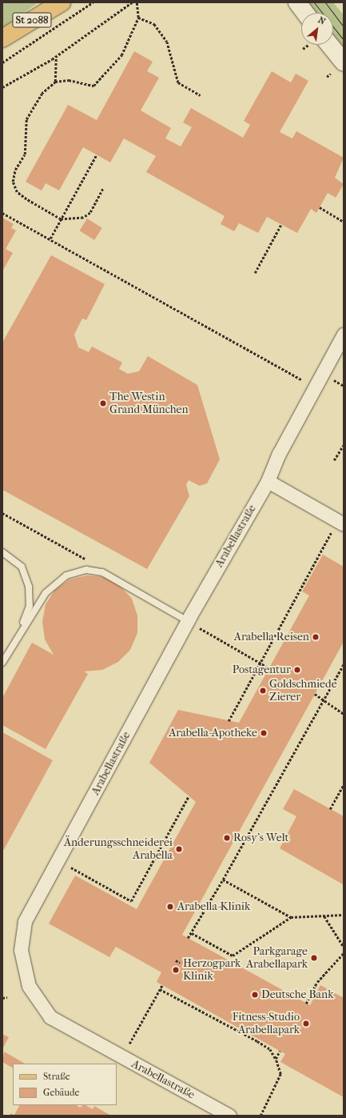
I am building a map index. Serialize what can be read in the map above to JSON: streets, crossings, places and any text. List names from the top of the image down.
{
  "streets": {
    "main road": ["St 2088"],
    "street": ["Arabellastraße"]
  },
  "places": [
    "The Westin Grand München",
    "Arabella Reisen",
    "Postagentur",
    "Goldschmiede Zierer",
    "Arabella-Apotheke",
    "Rosy's Welt",
    "Änderungsschneiderei Arabella",
    "Arabella-Klinik",
    "Parkgarage Arabellapark",
    "Herzogpark Klinik",
    "Deutsche Bank",
    "Fitness-Studio Arabellapark"
  ],
  "legend": ["Straße", "Gebäude"],
  "north": "top right"
}
